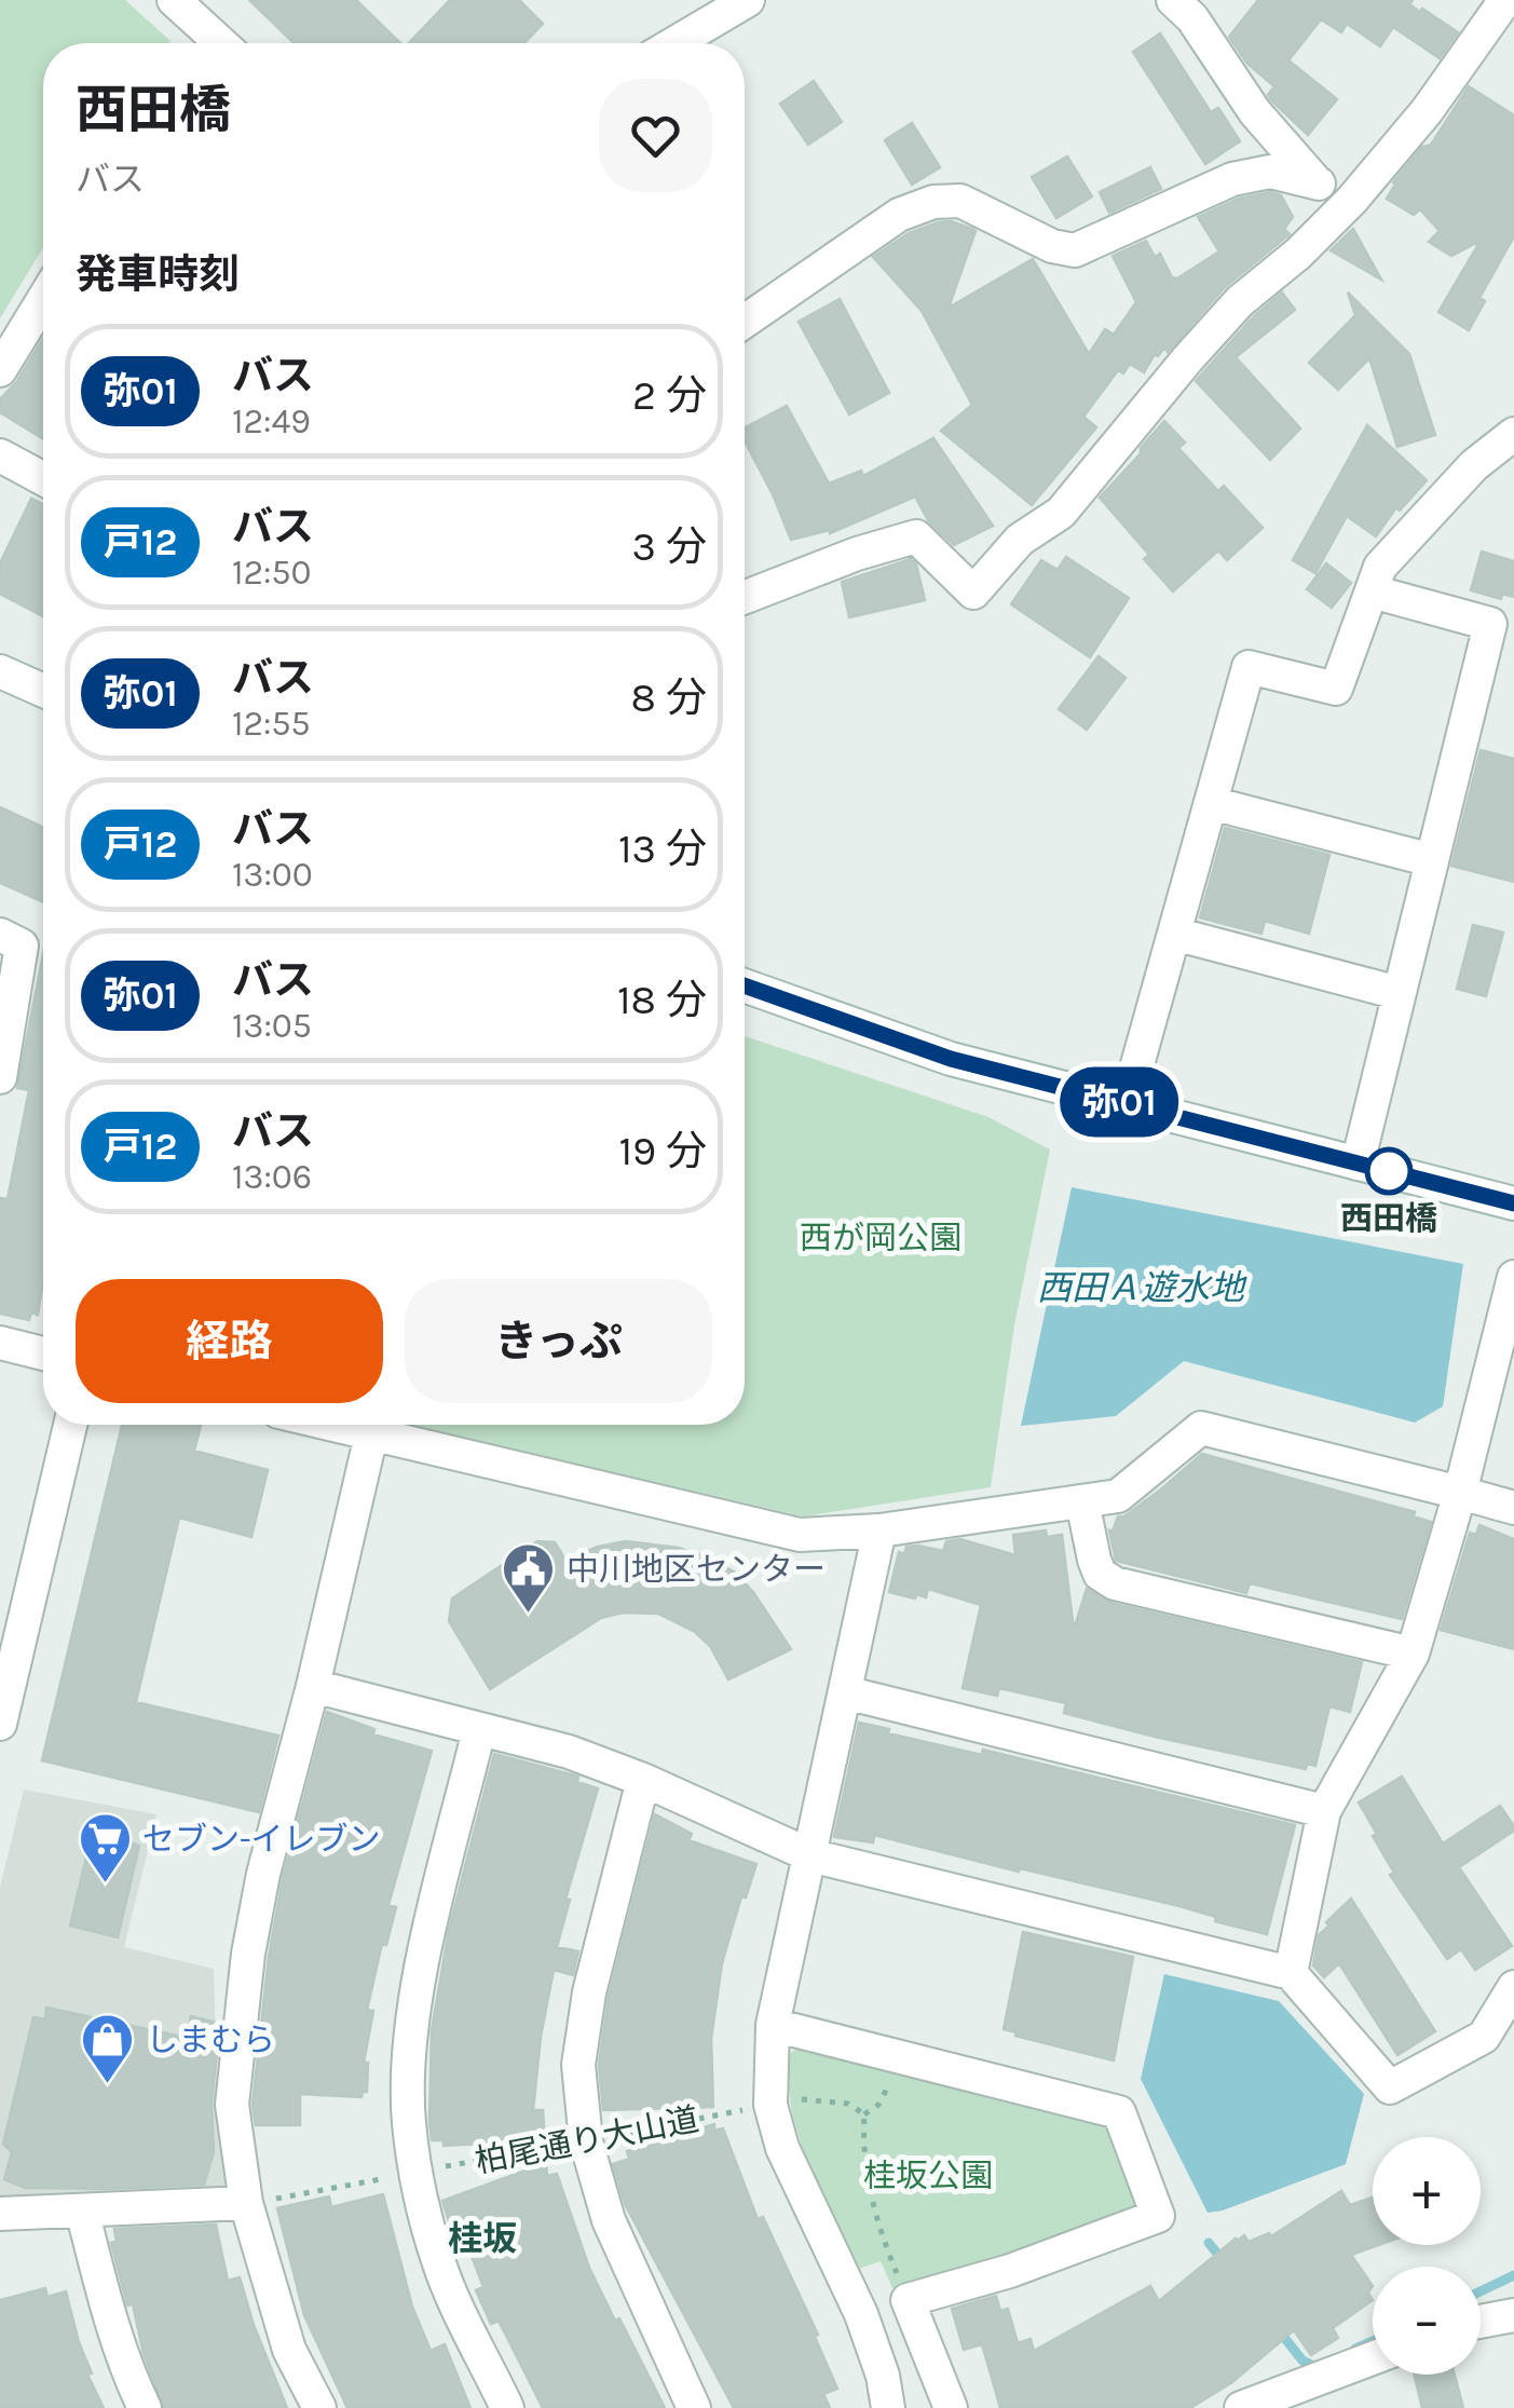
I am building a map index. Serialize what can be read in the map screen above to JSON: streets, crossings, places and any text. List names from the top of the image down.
{
  "streets": {
    "path": ["柏尾通り大山道"]
  },
  "districts": ["桂坂"],
  "water": ["西田Ａ遊水地"],
  "parks": ["西が岡公園", "桂坂公園"],
  "places": {
    "other": ["西田橋"],
    "public building": ["中川地区センター"],
    "supermarket": ["セブン-イレブン"],
    "shop": ["しまむら"]
  },
  "lines": ["bus line 弥01"],
  "page": {
    "on_map": "弥01",
    "heading": [
      ["西田橋", "バス"],
      "発車時刻"
    ],
    "list": [
      {
        "mark": "弥01",
        "name": "バス",
        "note": "12:49",
        "value": "2 分"
      },
      {
        "mark": "戸12",
        "name": "バス",
        "note": "12:50",
        "value": "3 分"
      },
      {
        "mark": "弥01",
        "name": "バス",
        "note": "12:55",
        "value": "8 分"
      },
      {
        "mark": "戸12",
        "name": "バス",
        "note": "13:00",
        "value": "13 分"
      },
      {
        "mark": "弥01",
        "name": "バス",
        "note": "13:05",
        "value": "18 分"
      },
      {
        "mark": "戸12",
        "name": "バス",
        "note": "13:06",
        "value": "19 分"
      }
    ],
    "buttons": ["経路", "きっぷ"],
    "map_buttons": ["+", "−"]
  }
}
